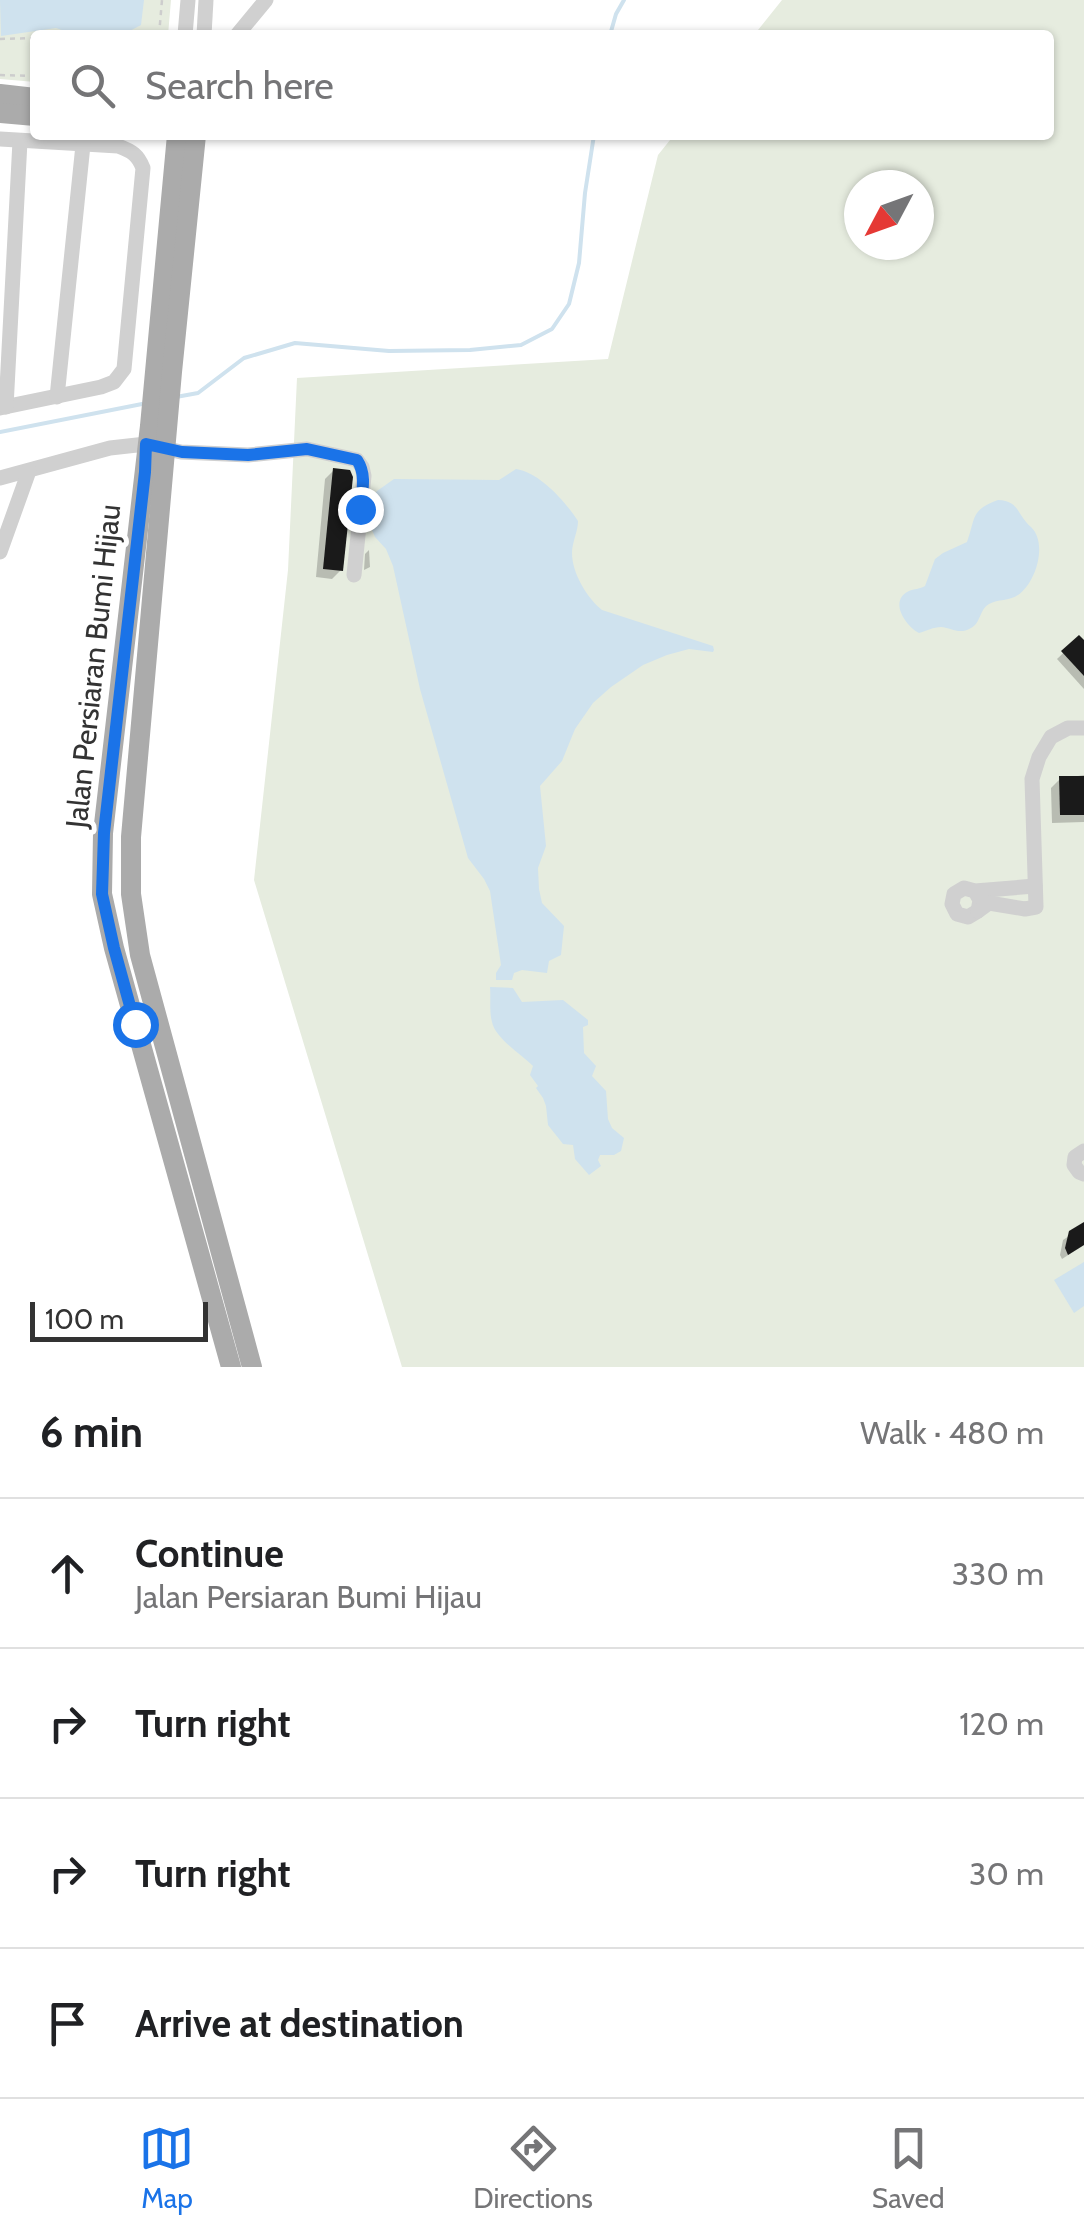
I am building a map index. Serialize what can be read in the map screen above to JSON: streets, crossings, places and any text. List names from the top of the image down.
{
  "streets": {
    "main road": ["Jalan Persiaran Bumi Hijau"]
  },
  "scale_bar": "100 m",
  "north": "bottom left",
  "page": {
    "search": "Search here",
    "scale": "100 m",
    "heading": ["6 min", "Walk · 480 m"],
    "list": [
      ["Continue", "Jalan Persiaran Bumi Hijau", "330 m"],
      ["Turn right", "120 m"],
      ["Turn right", "30 m"],
      "Arrive at destination"
    ],
    "nav": ["Map", "Directions", "Saved"]
  }
}
